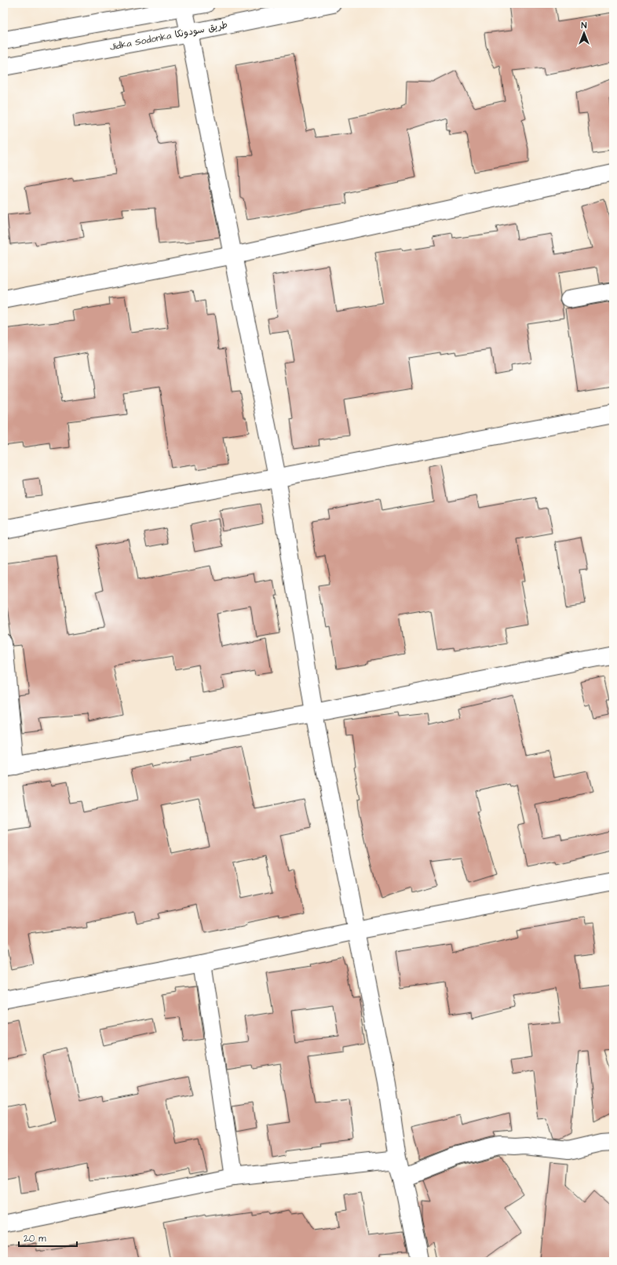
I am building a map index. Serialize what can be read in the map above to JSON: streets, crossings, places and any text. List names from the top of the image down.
{
  "streets": {
    "street": ["Jidka Sodonka طريق سودونكا"]
  },
  "scale_bar": "20 m",
  "north": "top"
}
